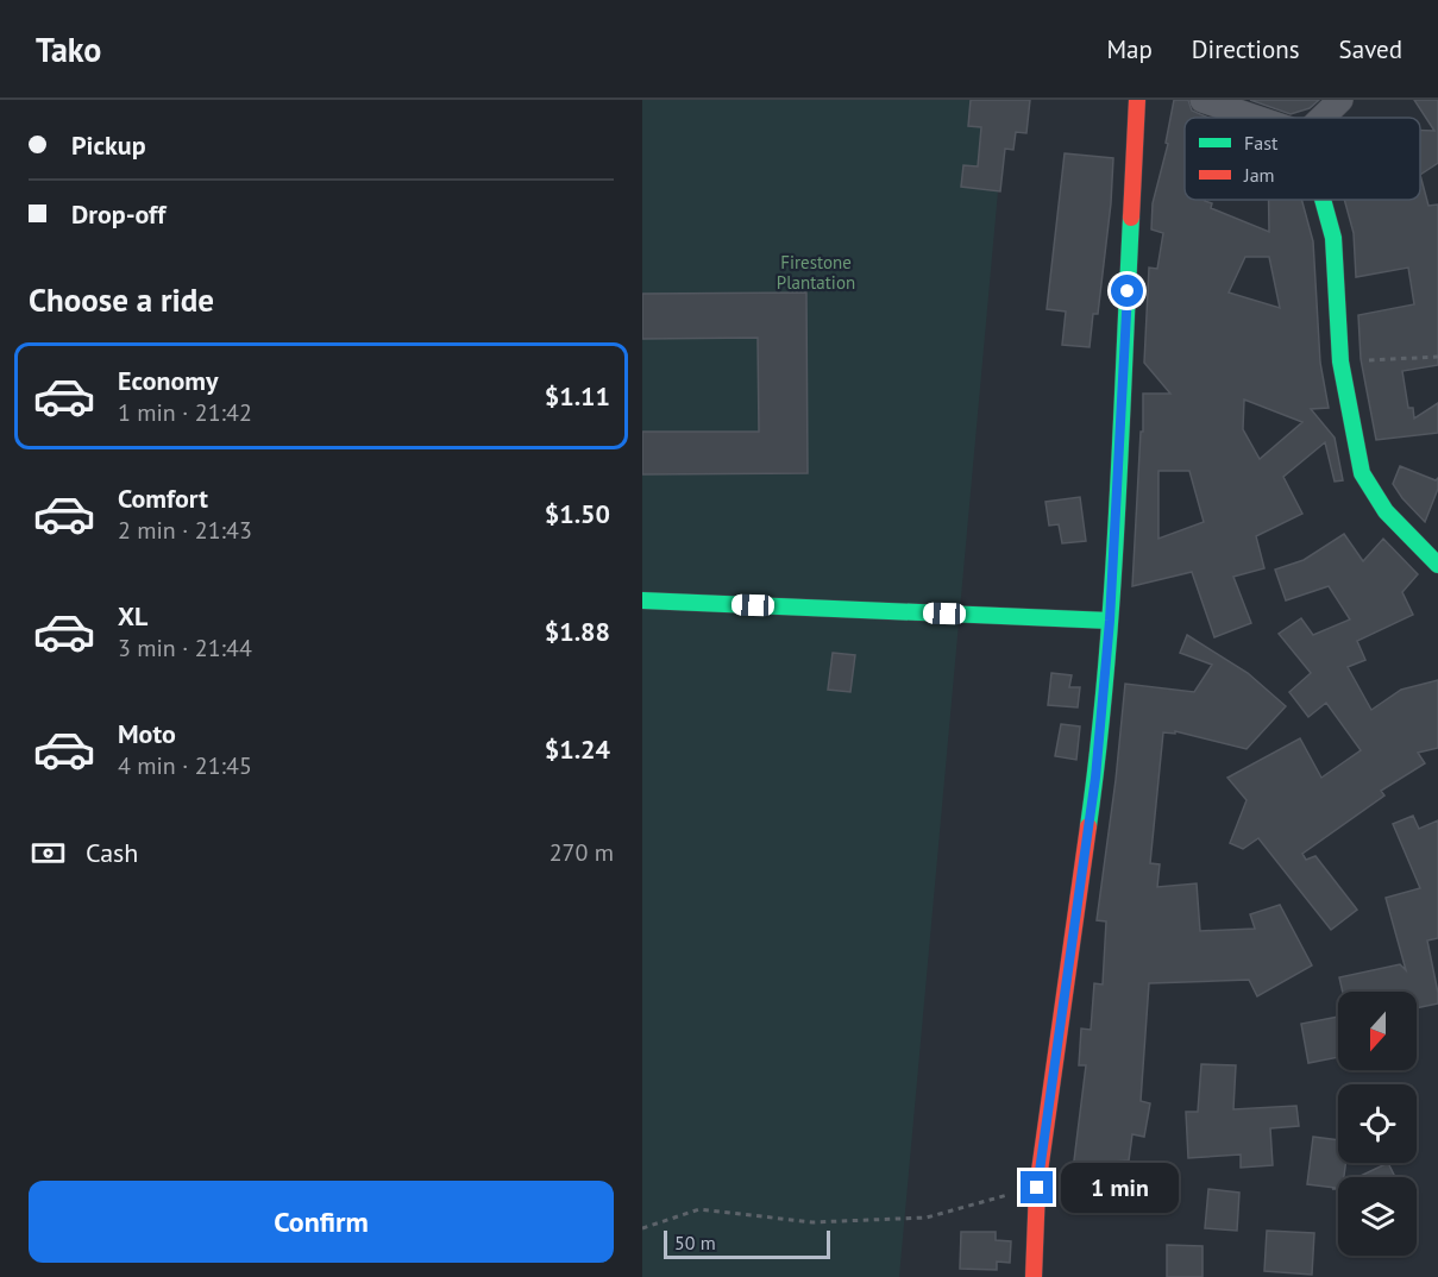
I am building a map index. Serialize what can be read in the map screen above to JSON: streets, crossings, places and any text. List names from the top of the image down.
{
  "parks": ["Firestone Plantation"],
  "legend": ["Fast", "Jam"],
  "scale_bar": "50 m",
  "north": "bottom",
  "page": {
    "header": "Tako",
    "nav": ["Map", "Directions", "Saved"],
    "banner": ["Pickup", "Drop-off"],
    "heading": "Choose a ride",
    "list": [
      {
        "name": "Economy",
        "note": "1 min · 21:42",
        "value": "$1.11"
      },
      {
        "name": "Comfort",
        "note": "2 min · 21:43",
        "value": "$1.50"
      },
      {
        "name": "XL",
        "note": "3 min · 21:44",
        "value": "$1.88"
      },
      {
        "name": "Moto",
        "note": "4 min · 21:45",
        "value": "$1.24"
      }
    ],
    "pay": ["Cash", "270 m"],
    "bubble": "1 min",
    "buttons": "Confirm",
    "scale": "50 m"
  }
}
